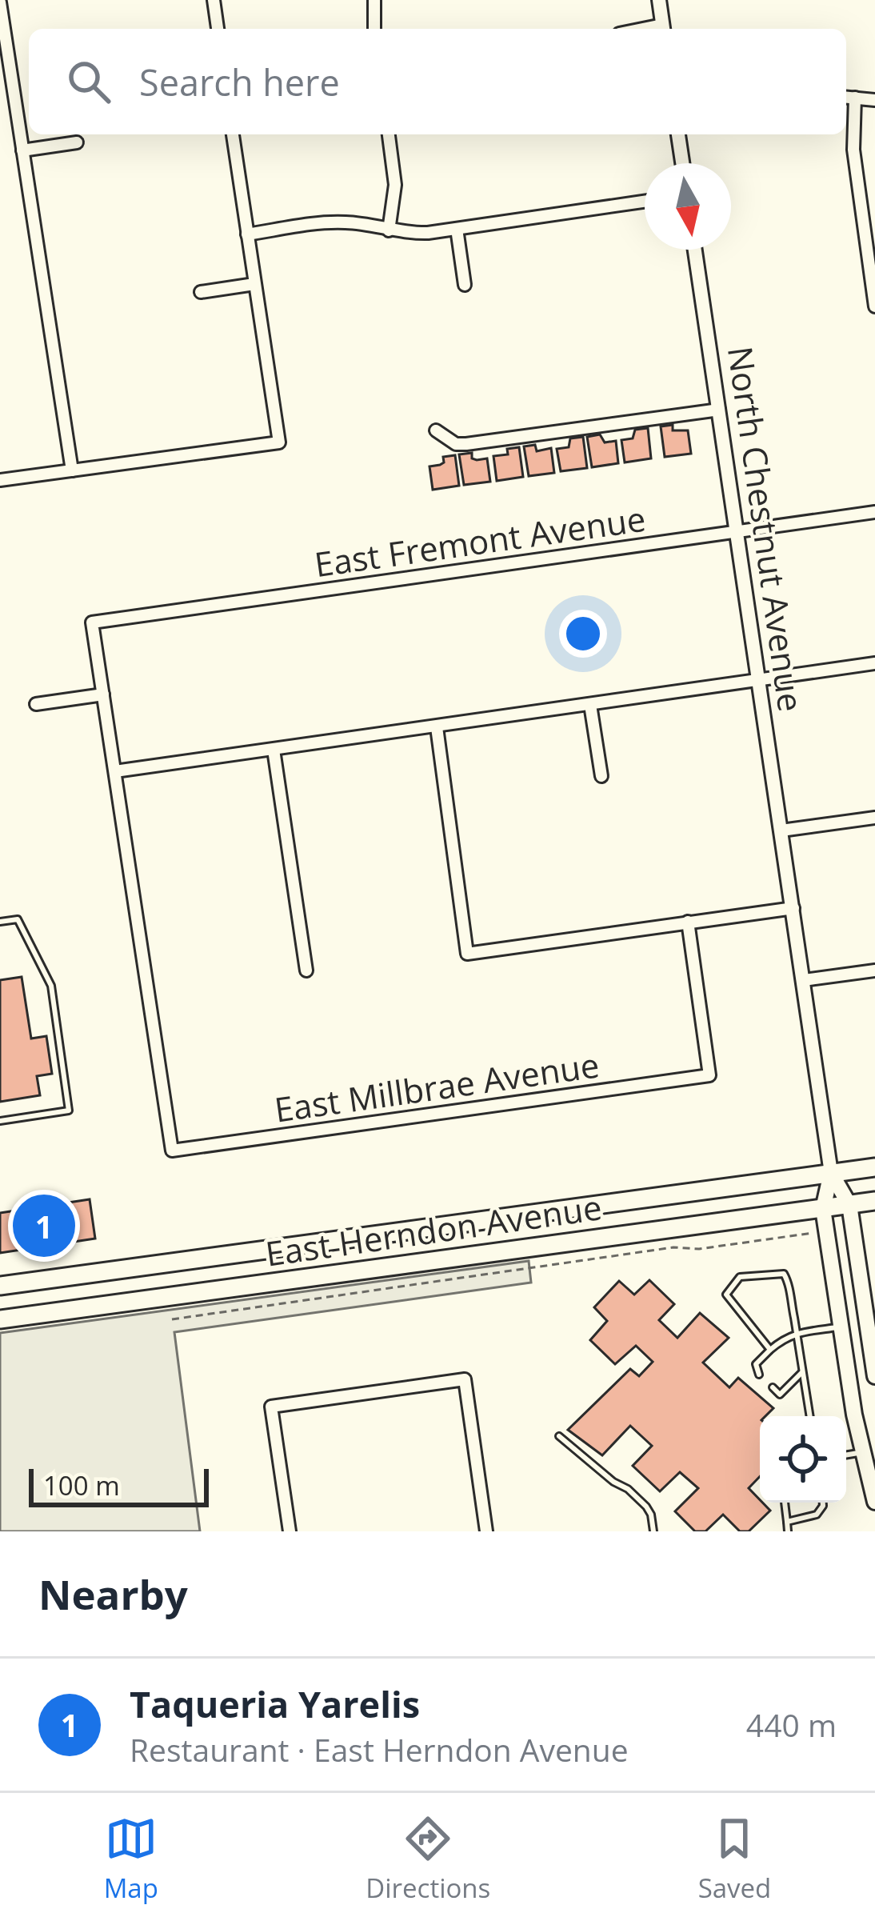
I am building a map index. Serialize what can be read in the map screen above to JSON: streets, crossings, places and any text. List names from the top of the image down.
{
  "streets": {
    "main road": ["North Chestnut Avenue", "East Herndon Avenue"],
    "street": ["East Fremont Avenue", "East Millbrae Avenue"]
  },
  "crossings": [
    ["North Chestnut Avenue", "East Fremont Avenue"],
    ["North Chestnut Avenue", "East Herndon Avenue"]
  ],
  "scale_bar": "100 m",
  "north": "bottom",
  "page": {
    "search": "Search here",
    "pins": "1",
    "scale": "100 m",
    "heading": "Nearby",
    "list": [
      {
        "mark": "1",
        "name": "Taqueria Yarelis",
        "note": "Restaurant · East Herndon Avenue",
        "value": "440 m"
      }
    ],
    "nav": ["Map", "Directions", "Saved"]
  }
}
